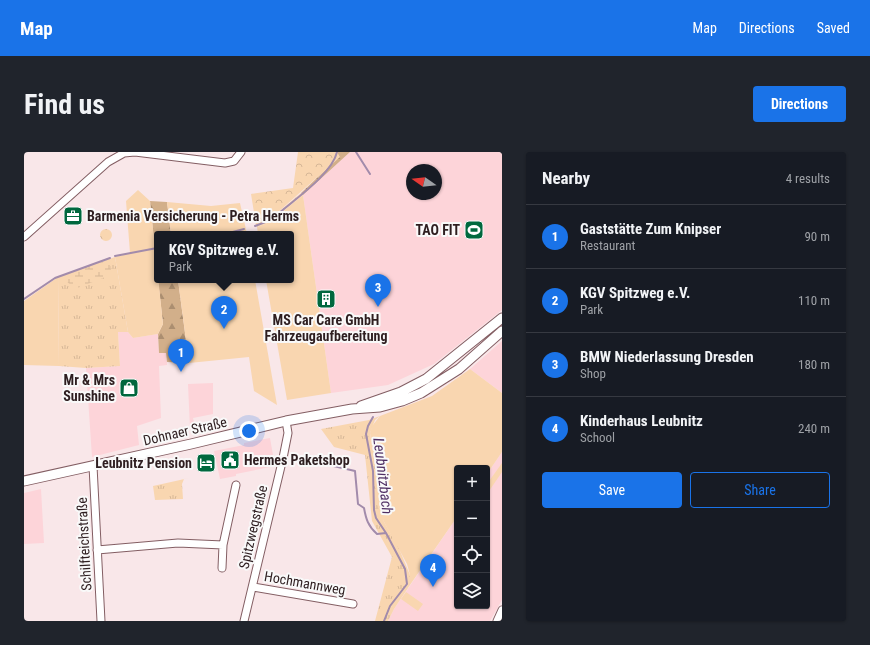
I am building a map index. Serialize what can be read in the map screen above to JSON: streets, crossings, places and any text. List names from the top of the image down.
{
  "streets": {
    "main road": ["Dohnaer Straße"],
    "street": ["Spitzwegstraße", "Schilfteichstraße", "Hochmannweg"]
  },
  "crossings": [
    ["Dohnaer Straße", "Spitzwegstraße"],
    ["Dohnaer Straße", "Schilfteichstraße"],
    ["Spitzwegstraße", "Hochmannweg"]
  ],
  "water": ["Leubnitzbach"],
  "places": {
    "office": ["Barmenia Versicherung - Petra Herms"],
    "sports": ["TAO FIT"],
    "building": ["MS Car Care GmbH Fahrzeugaufbereitung"],
    "shop": ["Mr & Mrs Sunshine"],
    "public building": ["Hermes Paketshop"],
    "hotel": ["Leubnitz Pension"]
  },
  "north": "left",
  "page": {
    "header": "Map",
    "nav": ["Map", "Directions", "Saved"],
    "buttons": [
      "Directions",
      ["Save", "Share"]
    ],
    "title": "Find us",
    "heading": ["Nearby", "4 results"],
    "list": [
      {
        "mark": "1",
        "name": "Gaststätte Zum Knipser",
        "note": "Restaurant",
        "value": "90 m"
      },
      {
        "mark": "2",
        "name": "KGV Spitzweg e.V.",
        "note": "Park",
        "value": "110 m"
      },
      {
        "mark": "3",
        "name": "BMW Niederlassung Dresden",
        "note": "Shop",
        "value": "180 m"
      },
      {
        "mark": "4",
        "name": "Kinderhaus Leubnitz",
        "note": "School",
        "value": "240 m"
      }
    ],
    "popup": ["KGV Spitzweg e.V.", "Park"],
    "pins": [
      "3",
      "2",
      "1",
      "4"
    ],
    "map_buttons": ["+", "−"]
  }
}
